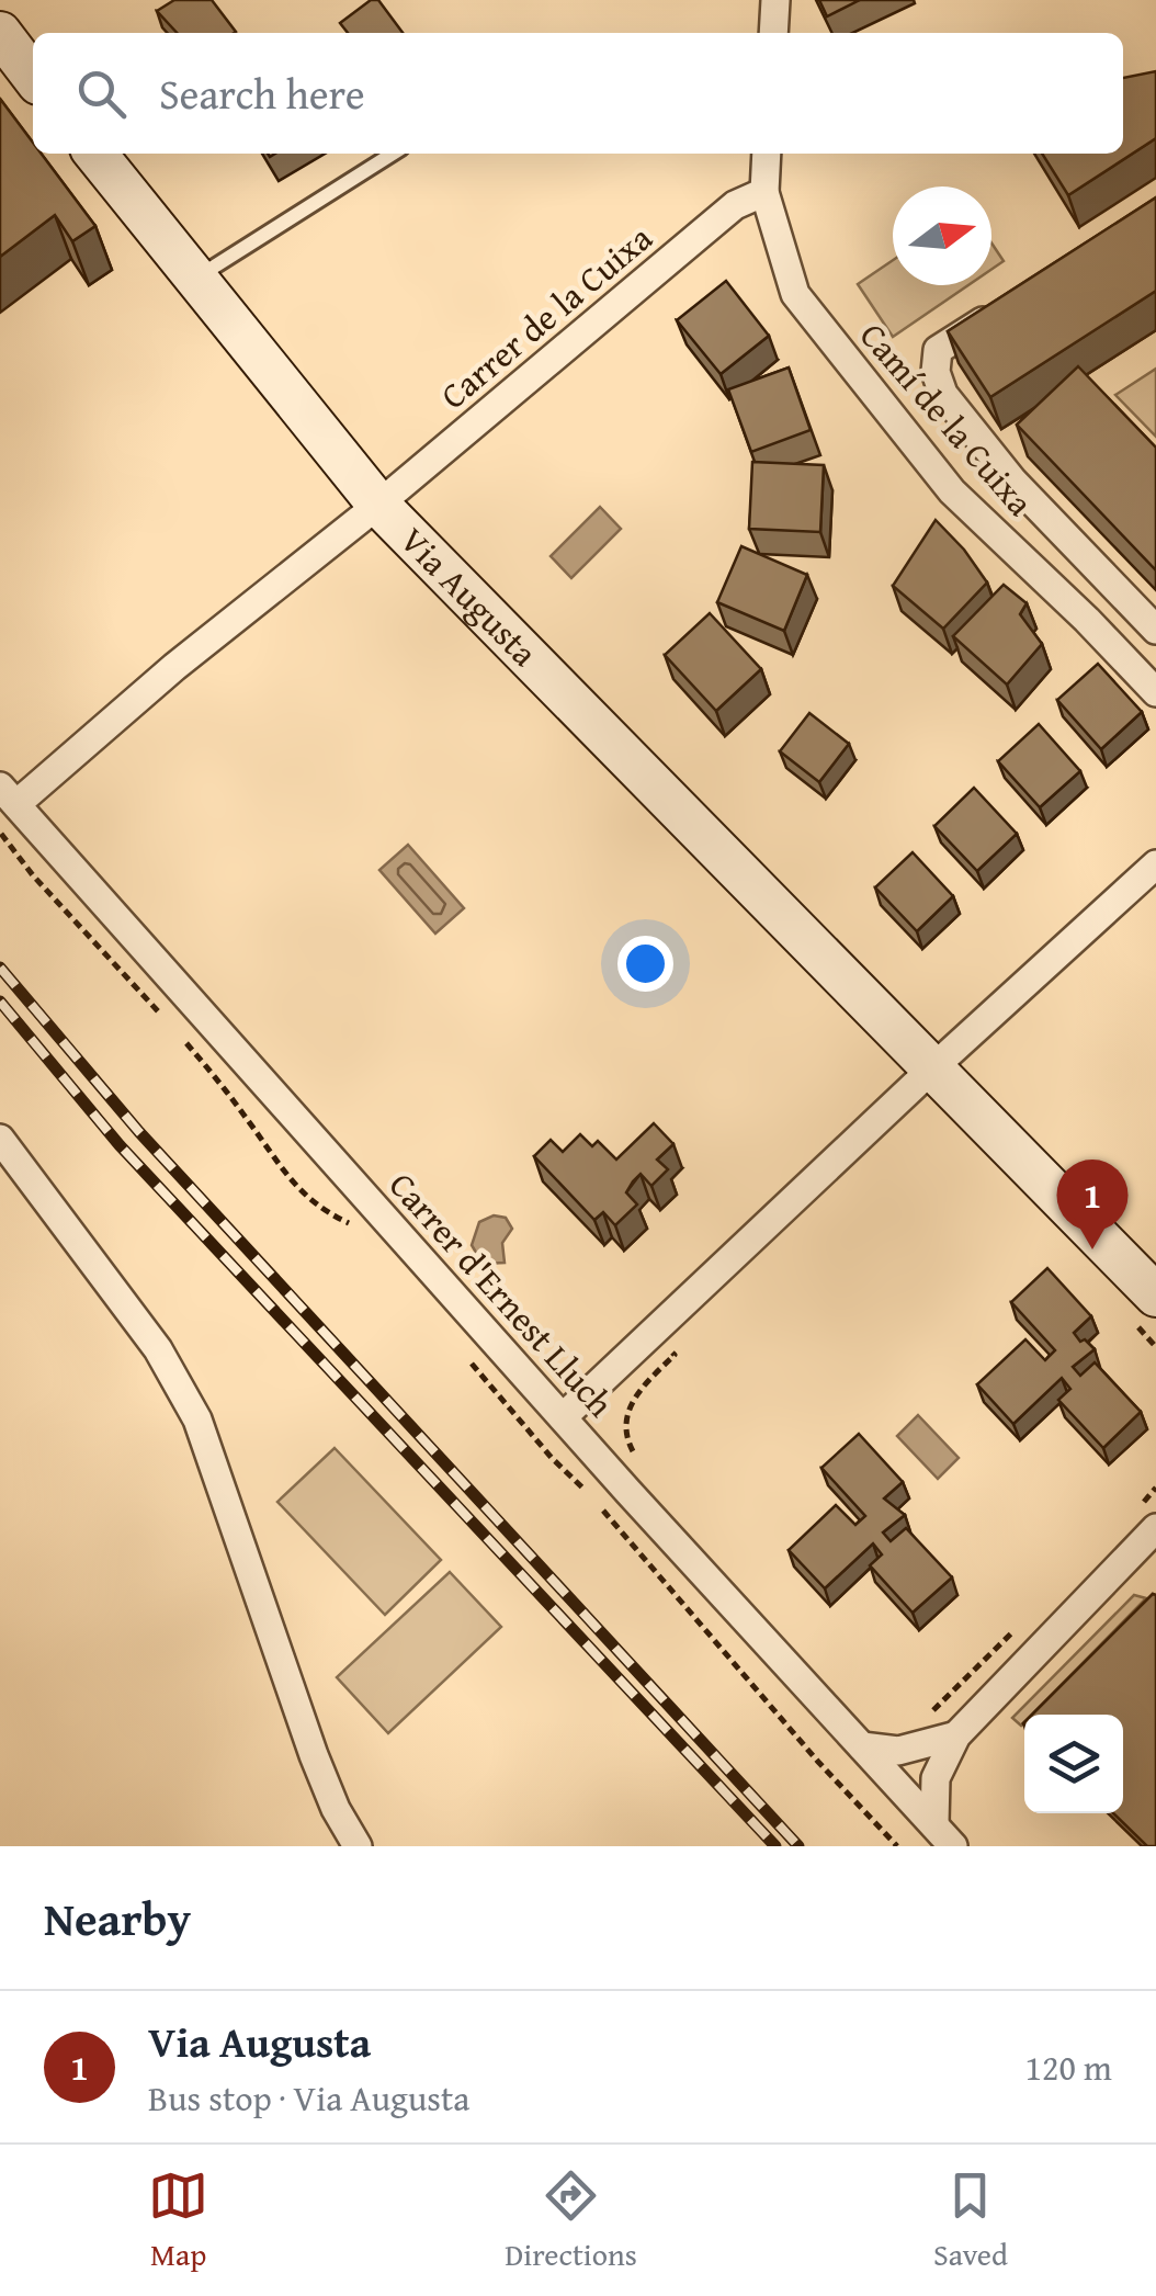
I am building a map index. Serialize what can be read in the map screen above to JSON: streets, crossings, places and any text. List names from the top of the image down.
{
  "streets": {
    "main road": ["Via Augusta"],
    "street": ["Carrer de la Cuixa", "Camí de la Cuixa", "Carrer d'Ernest Lluch"]
  },
  "crossings": [
    ["Carrer de la Cuixa", "Camí de la Cuixa"],
    ["Carrer de la Cuixa", "Via Augusta"],
    ["Carrer de la Cuixa", "Carrer d'Ernest Lluch"]
  ],
  "north": "right",
  "page": {
    "search": "Search here",
    "pins": "1",
    "heading": "Nearby",
    "list": [
      {
        "mark": "1",
        "name": "Via Augusta",
        "note": "Bus stop · Via Augusta",
        "value": "120 m"
      }
    ],
    "nav": ["Map", "Directions", "Saved"]
  }
}
